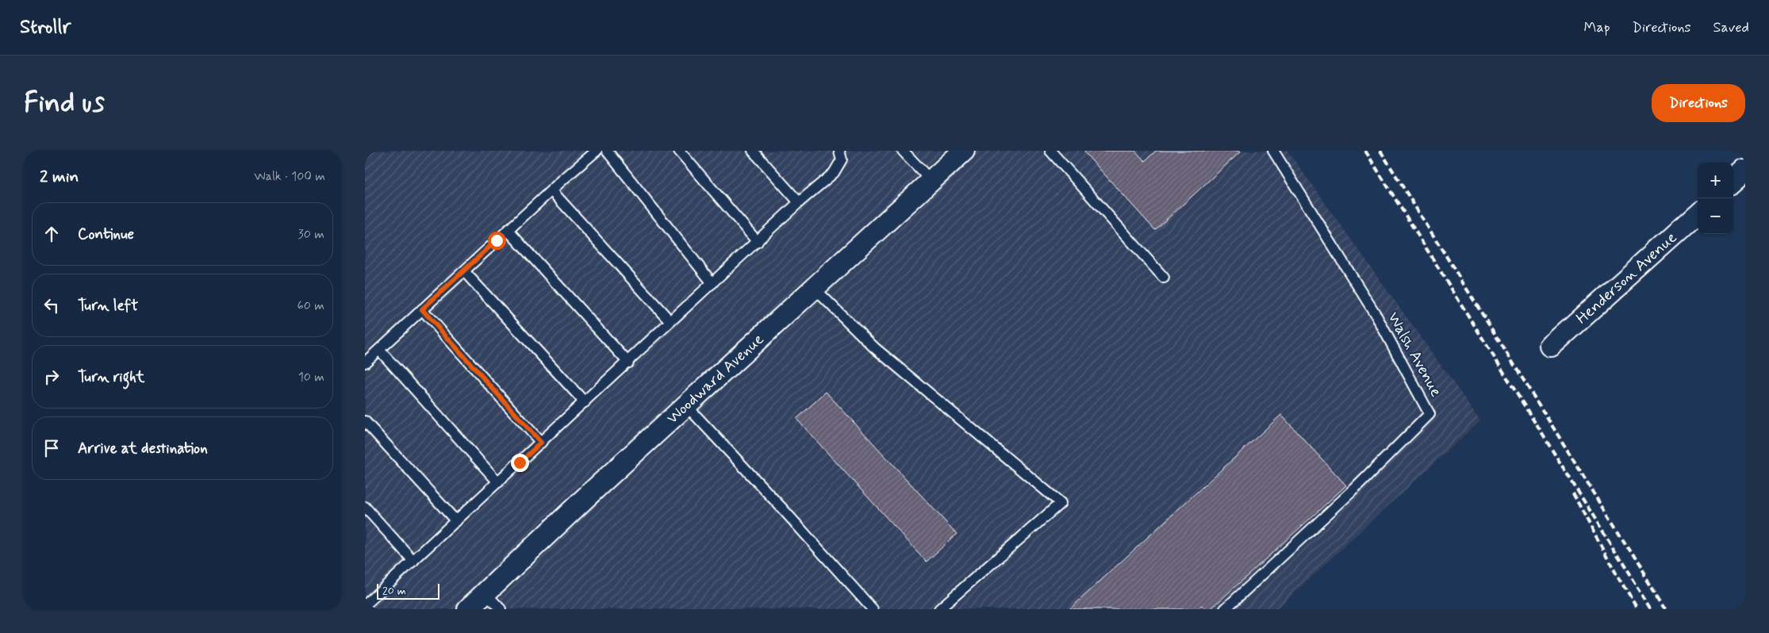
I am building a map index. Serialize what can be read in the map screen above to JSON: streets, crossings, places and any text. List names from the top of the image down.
{
  "streets": {
    "street": ["Henderson Avenue", "Woodward Avenue"],
    "lane": ["Walsh Avenue"]
  },
  "scale_bar": "20 m",
  "page": {
    "header": "Strollr",
    "nav": ["Map", "Directions", "Saved"],
    "buttons": "Directions",
    "title": "Find us",
    "heading": ["2 min", "Walk · 100 m"],
    "map_buttons": ["+", "−"],
    "list": [
      ["Continue", "30 m"],
      ["Turn left", "60 m"],
      ["Turn right", "10 m"],
      "Arrive at destination"
    ],
    "scale": "20 m"
  }
}
